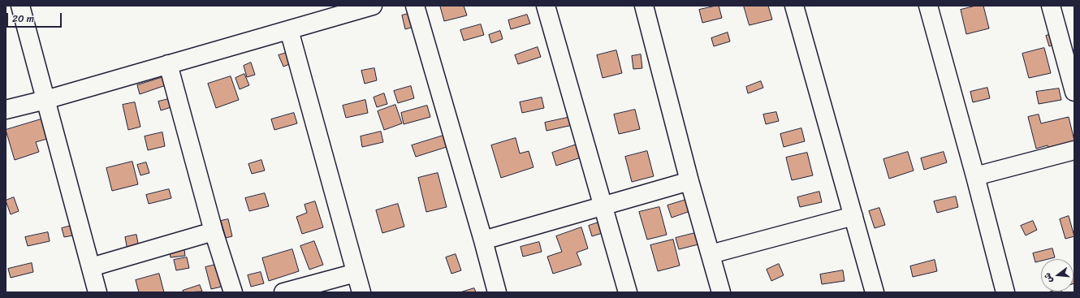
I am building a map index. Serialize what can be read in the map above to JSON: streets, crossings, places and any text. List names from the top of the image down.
{
  "scale_bar": "20 m",
  "north": "left"
}
